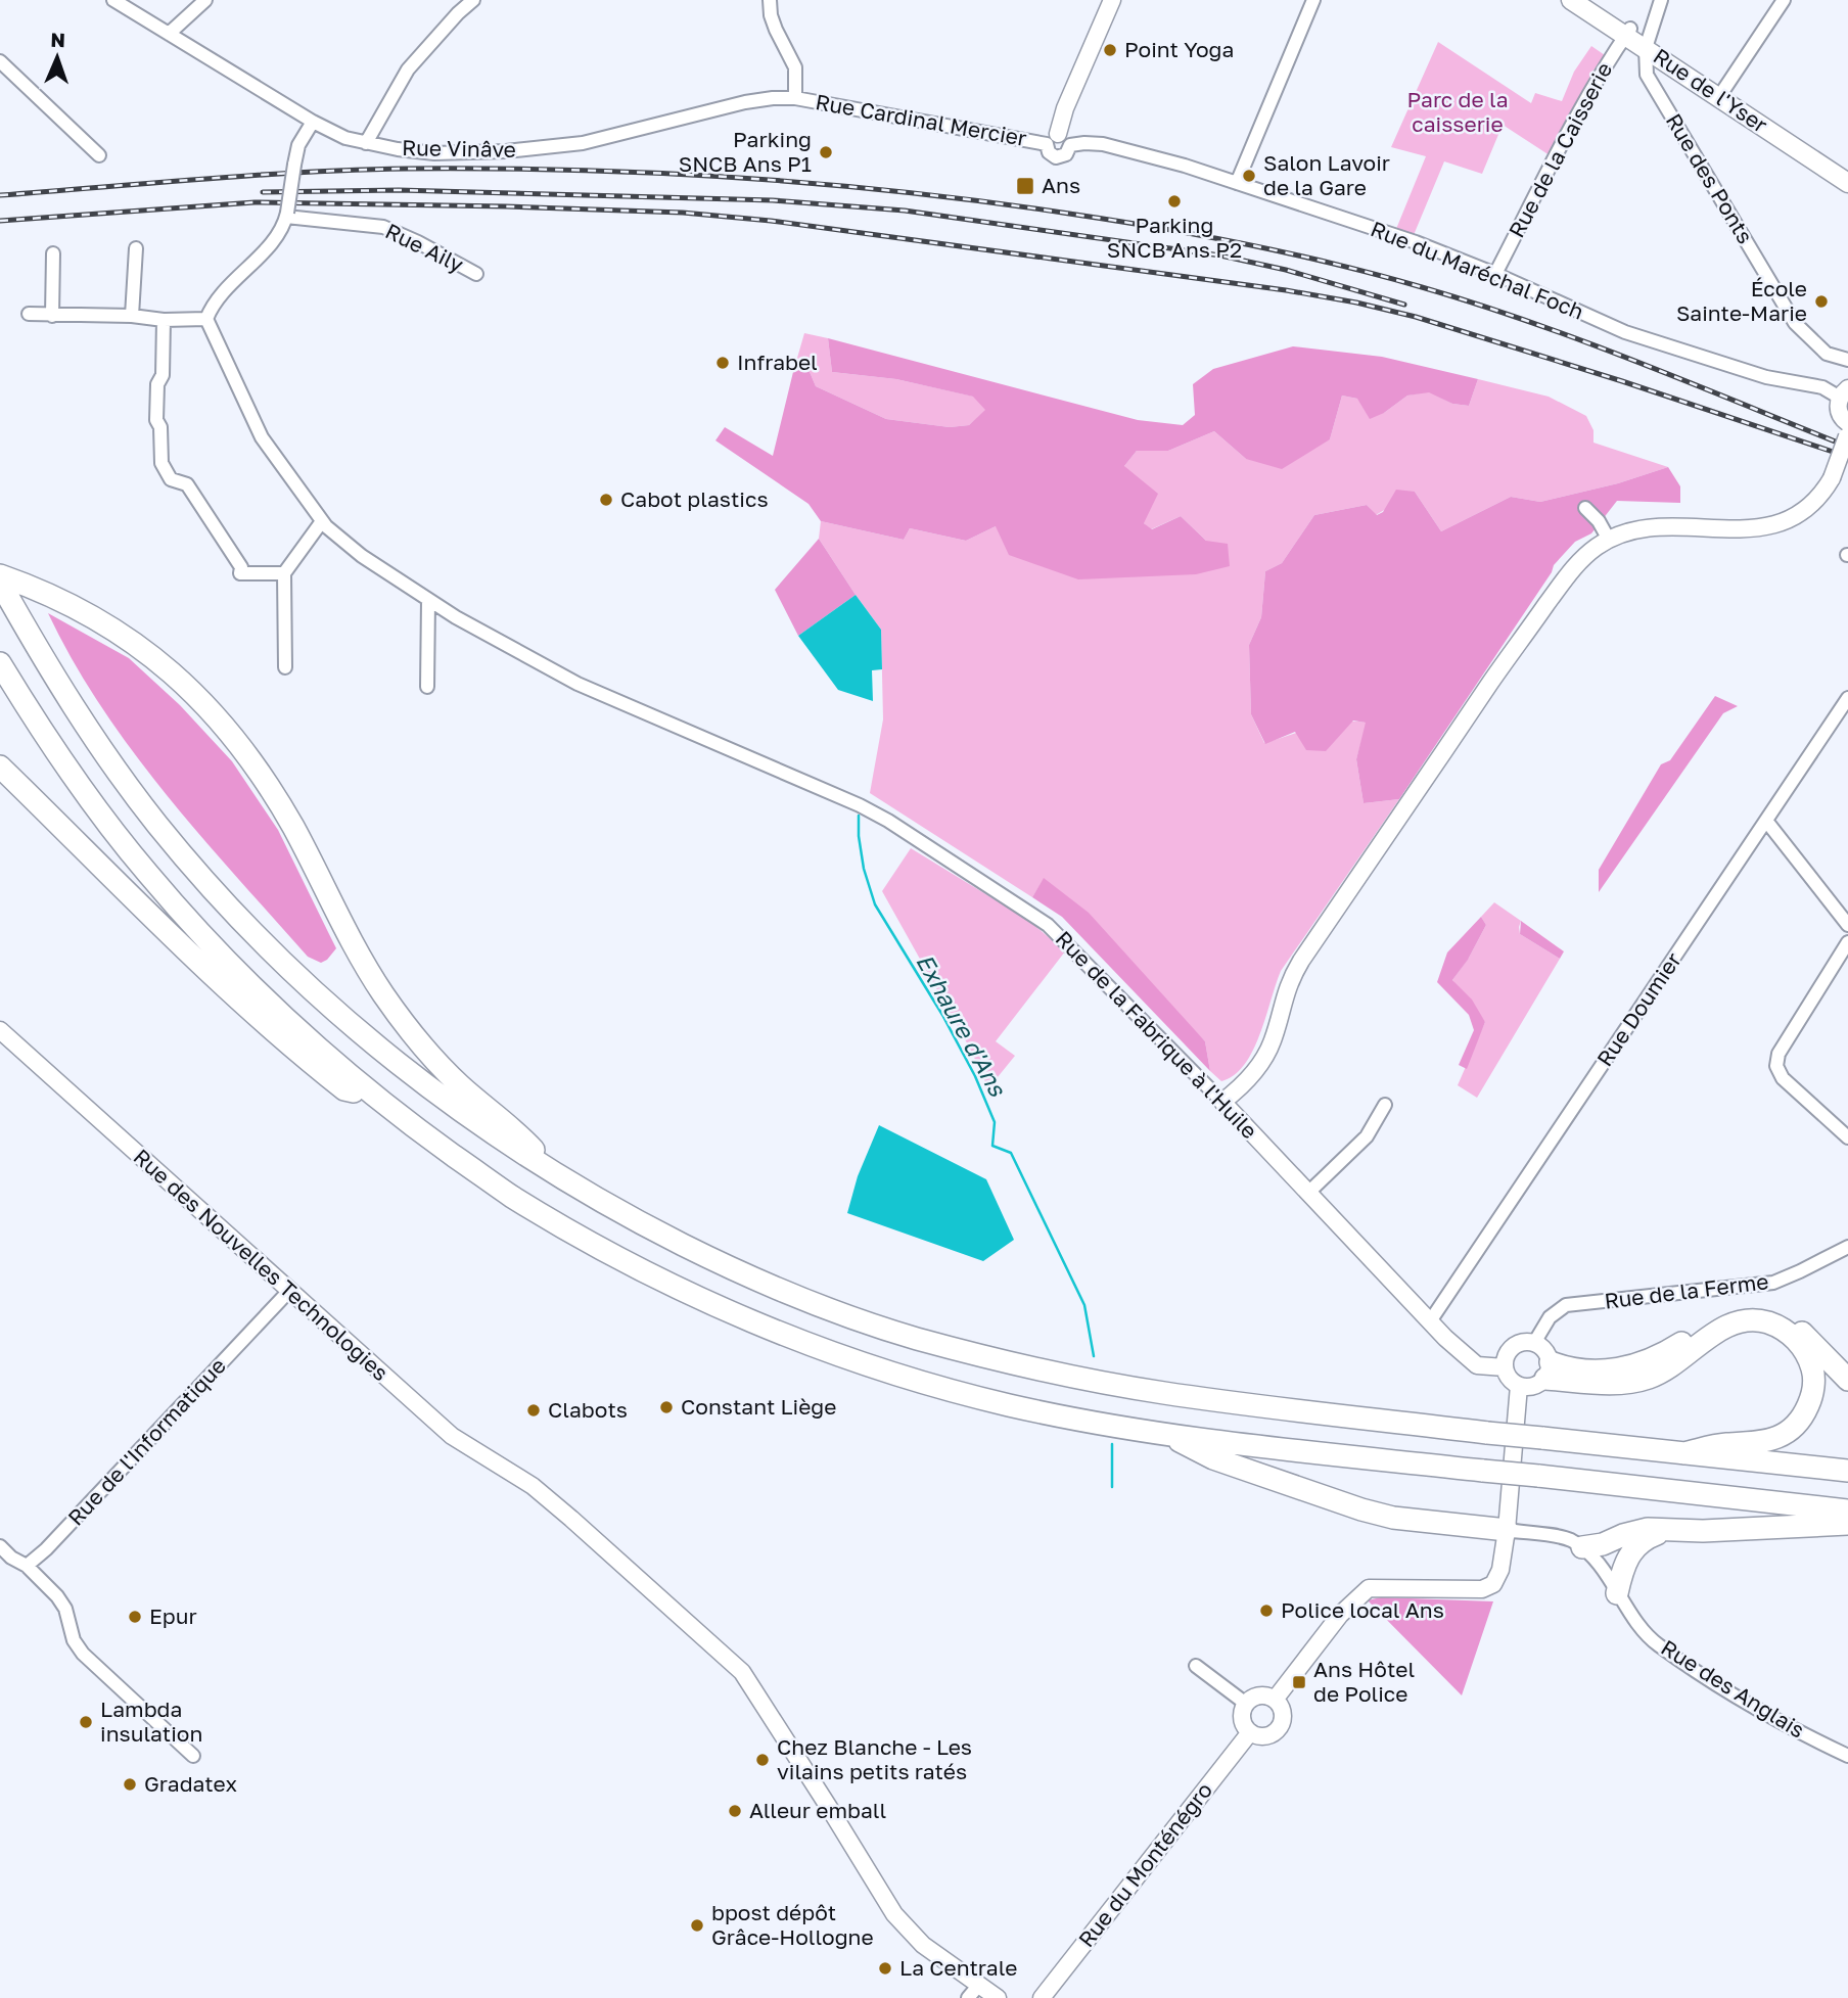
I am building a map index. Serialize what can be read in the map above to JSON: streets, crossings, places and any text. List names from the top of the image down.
{
  "streets": {
    "main road": ["Rue de l'Yser"],
    "street": [
      "Rue Cardinal Mercier",
      "Rue Vinâve",
      "Rue de la Caisserie",
      "Rue des Ponts",
      "Rue Aily",
      "Rue du Maréchal Foch",
      "Rue Doumier",
      "Rue de la Fabrique à l'Huile",
      "Rue des Nouvelles Technologies",
      "Rue de la Ferme",
      "Rue de l'Informatique",
      "Rue des Anglais",
      "Rue du Monténégro"
    ]
  },
  "crossings": [
    ["Rue de l'Yser", "Rue de la Caisserie"],
    ["Rue de l'Yser", "Rue des Ponts"],
    ["Rue Cardinal Mercier", "Rue Vinâve"],
    ["Rue Cardinal Mercier", "Rue du Maréchal Foch"],
    ["Rue de la Caisserie", "Rue du Maréchal Foch"],
    ["Rue Doumier", "Rue de la Fabrique à l'Huile"],
    ["Rue de la Fabrique à l'Huile", "Rue de la Ferme"],
    ["Rue des Nouvelles Technologies", "Rue de l'Informatique"]
  ],
  "water": ["Exhaure d'Ans"],
  "parks": ["Parc de la caisserie"],
  "places": {
    "other": [
      "Point Yoga",
      "Parking SNCB Ans P1",
      "Salon Lavoir de la Gare",
      "Parking SNCB Ans P2",
      "École Sainte-Marie",
      "Infrabel",
      "Cabot plastics",
      "Constant Liège",
      "Clabots",
      "Police local Ans",
      "Epur",
      "Lambda insulation",
      "Chez Blanche - Les vilains petits ratés",
      "Gradatex",
      "Alleur emball",
      "bpost dépôt Grâce-Hollogne",
      "La Centrale"
    ],
    "transit": ["Ans", "Ans Hôtel de Police"]
  },
  "north": "top"
}
